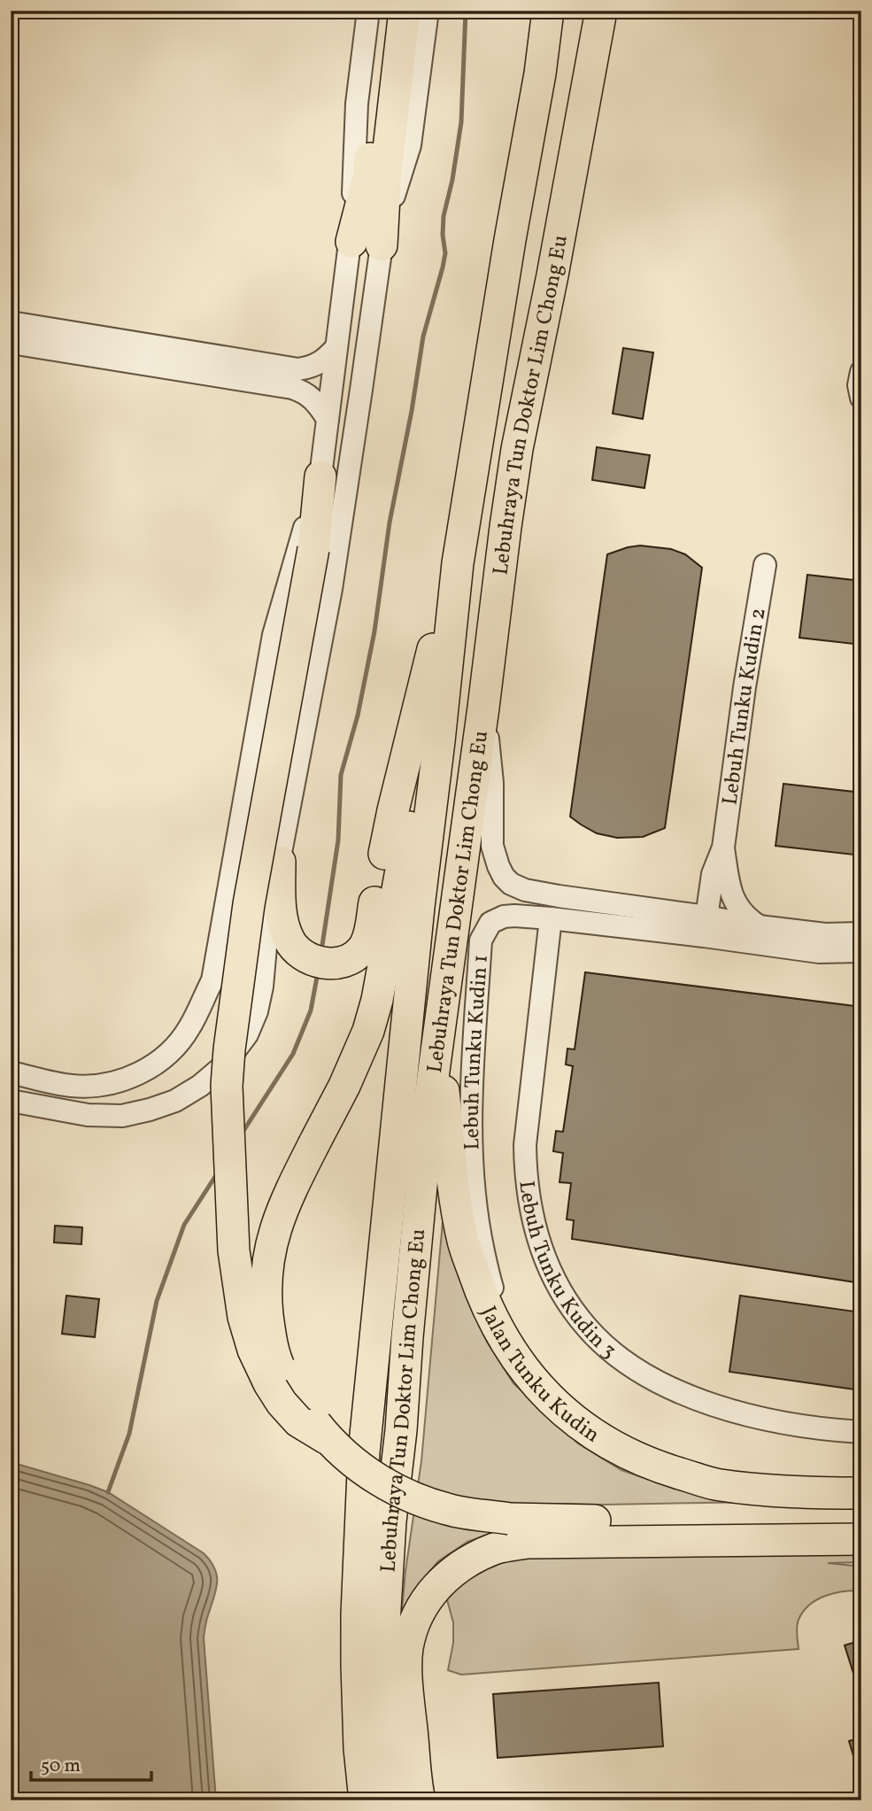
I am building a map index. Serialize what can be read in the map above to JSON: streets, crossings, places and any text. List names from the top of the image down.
{
  "streets": {
    "highway": ["Lebuhraya Tun Doktor Lim Chong Eu", "Jalan Tunku Kudin"],
    "street": ["Lebuh Tunku Kudin 2", "Lebuh Tunku Kudin 1", "Lebuh Tunku Kudin 3"]
  },
  "crossings": [
    ["Lebuhraya Tun Doktor Lim Chong Eu", "Lebuh Tunku Kudin 1"],
    ["Lebuhraya Tun Doktor Lim Chong Eu", "Jalan Tunku Kudin"],
    ["Lebuh Tunku Kudin 2", "Lebuh Tunku Kudin 1"],
    ["Lebuh Tunku Kudin 1", "Lebuh Tunku Kudin 3"],
    ["Lebuh Tunku Kudin 1", "Jalan Tunku Kudin"]
  ],
  "scale_bar": "50 m"
}
